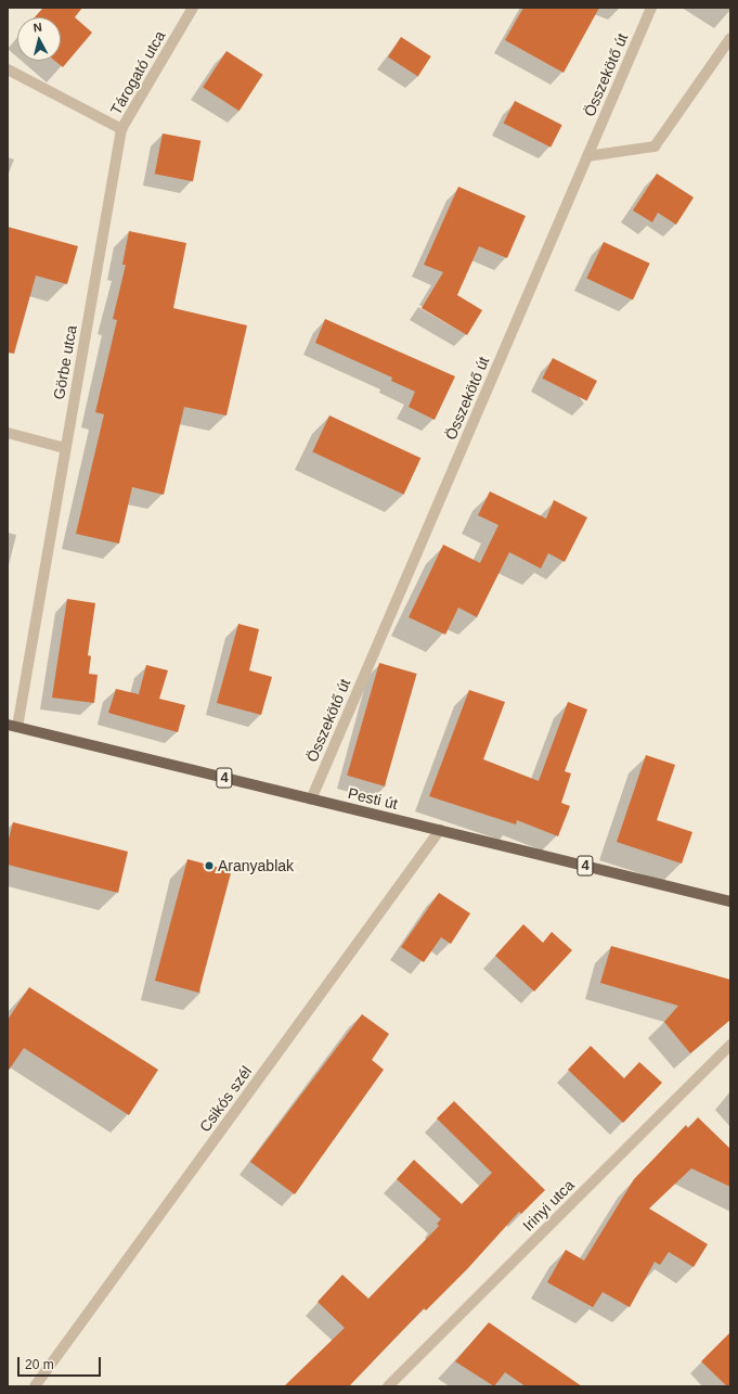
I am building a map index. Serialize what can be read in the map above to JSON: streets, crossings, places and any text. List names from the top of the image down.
{
  "streets": {
    "main road": ["4", "Pesti út"],
    "street": [
      "Tárogató utca",
      "Összekötő út",
      "Görbe utca",
      "Csikós szél",
      "Irinyi utca"
    ]
  },
  "crossings": [
    ["Tárogató utca", "Görbe utca"],
    ["Összekötő út", "Pesti út"],
    ["Görbe utca", "Pesti út"],
    ["Pesti út", "Csikós szél"]
  ],
  "places": ["Aranyablak"],
  "scale_bar": "20 m",
  "north": "top"
}
